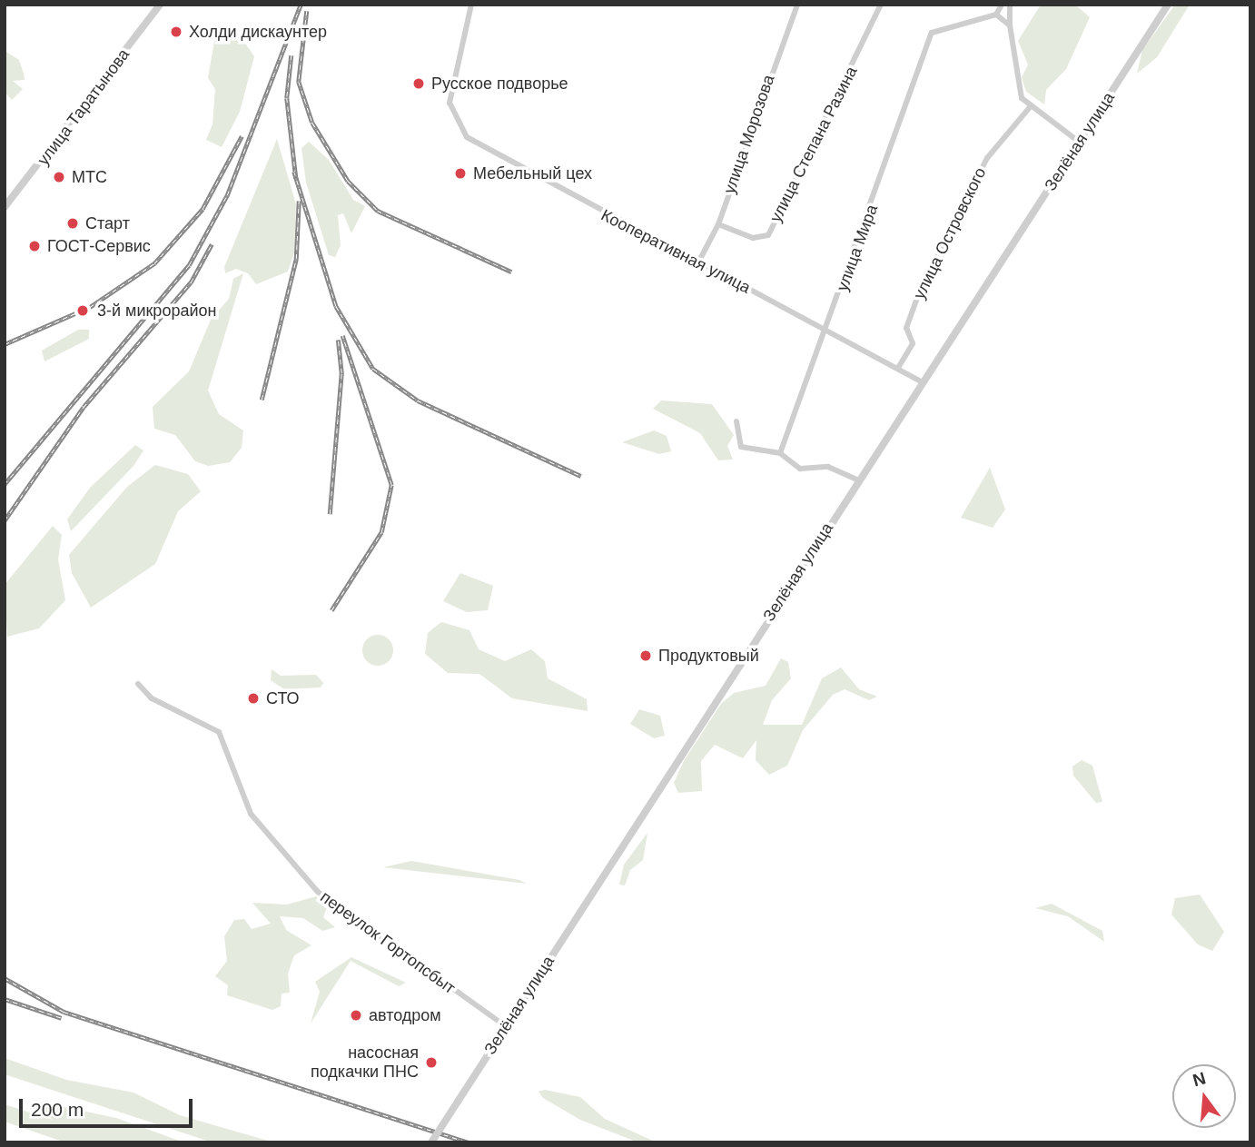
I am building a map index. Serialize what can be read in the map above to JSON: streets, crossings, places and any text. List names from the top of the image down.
{
  "streets": {
    "street": [
      "улица Таратынова",
      "улица Морозова",
      "Зелёная улица",
      "улица Степана Разина",
      "улица Островского",
      "улица Мира",
      "Кооперативная улица",
      "переулок Гортопсбыт"
    ]
  },
  "crossings": [
    ["улица Морозова", "улица Степана Разина"],
    ["улица Морозова", "Кооперативная улица"],
    ["Зелёная улица", "Кооперативная улица"],
    ["Зелёная улица", "переулок Гортопсбыт"],
    ["улица Островского", "Кооперативная улица"],
    ["улица Мира", "Кооперативная улица"]
  ],
  "places": [
    "Холди дискаунтер",
    "Русское подворье",
    "Мебельный цех",
    "МТС",
    "Старт",
    "ГОСТ-Сервис",
    "3-й микрорайон",
    "Продуктовый",
    "СТО",
    "автодром",
    "насосная подкачки ПНС"
  ],
  "scale_bar": "200 m",
  "north": "top"
}
